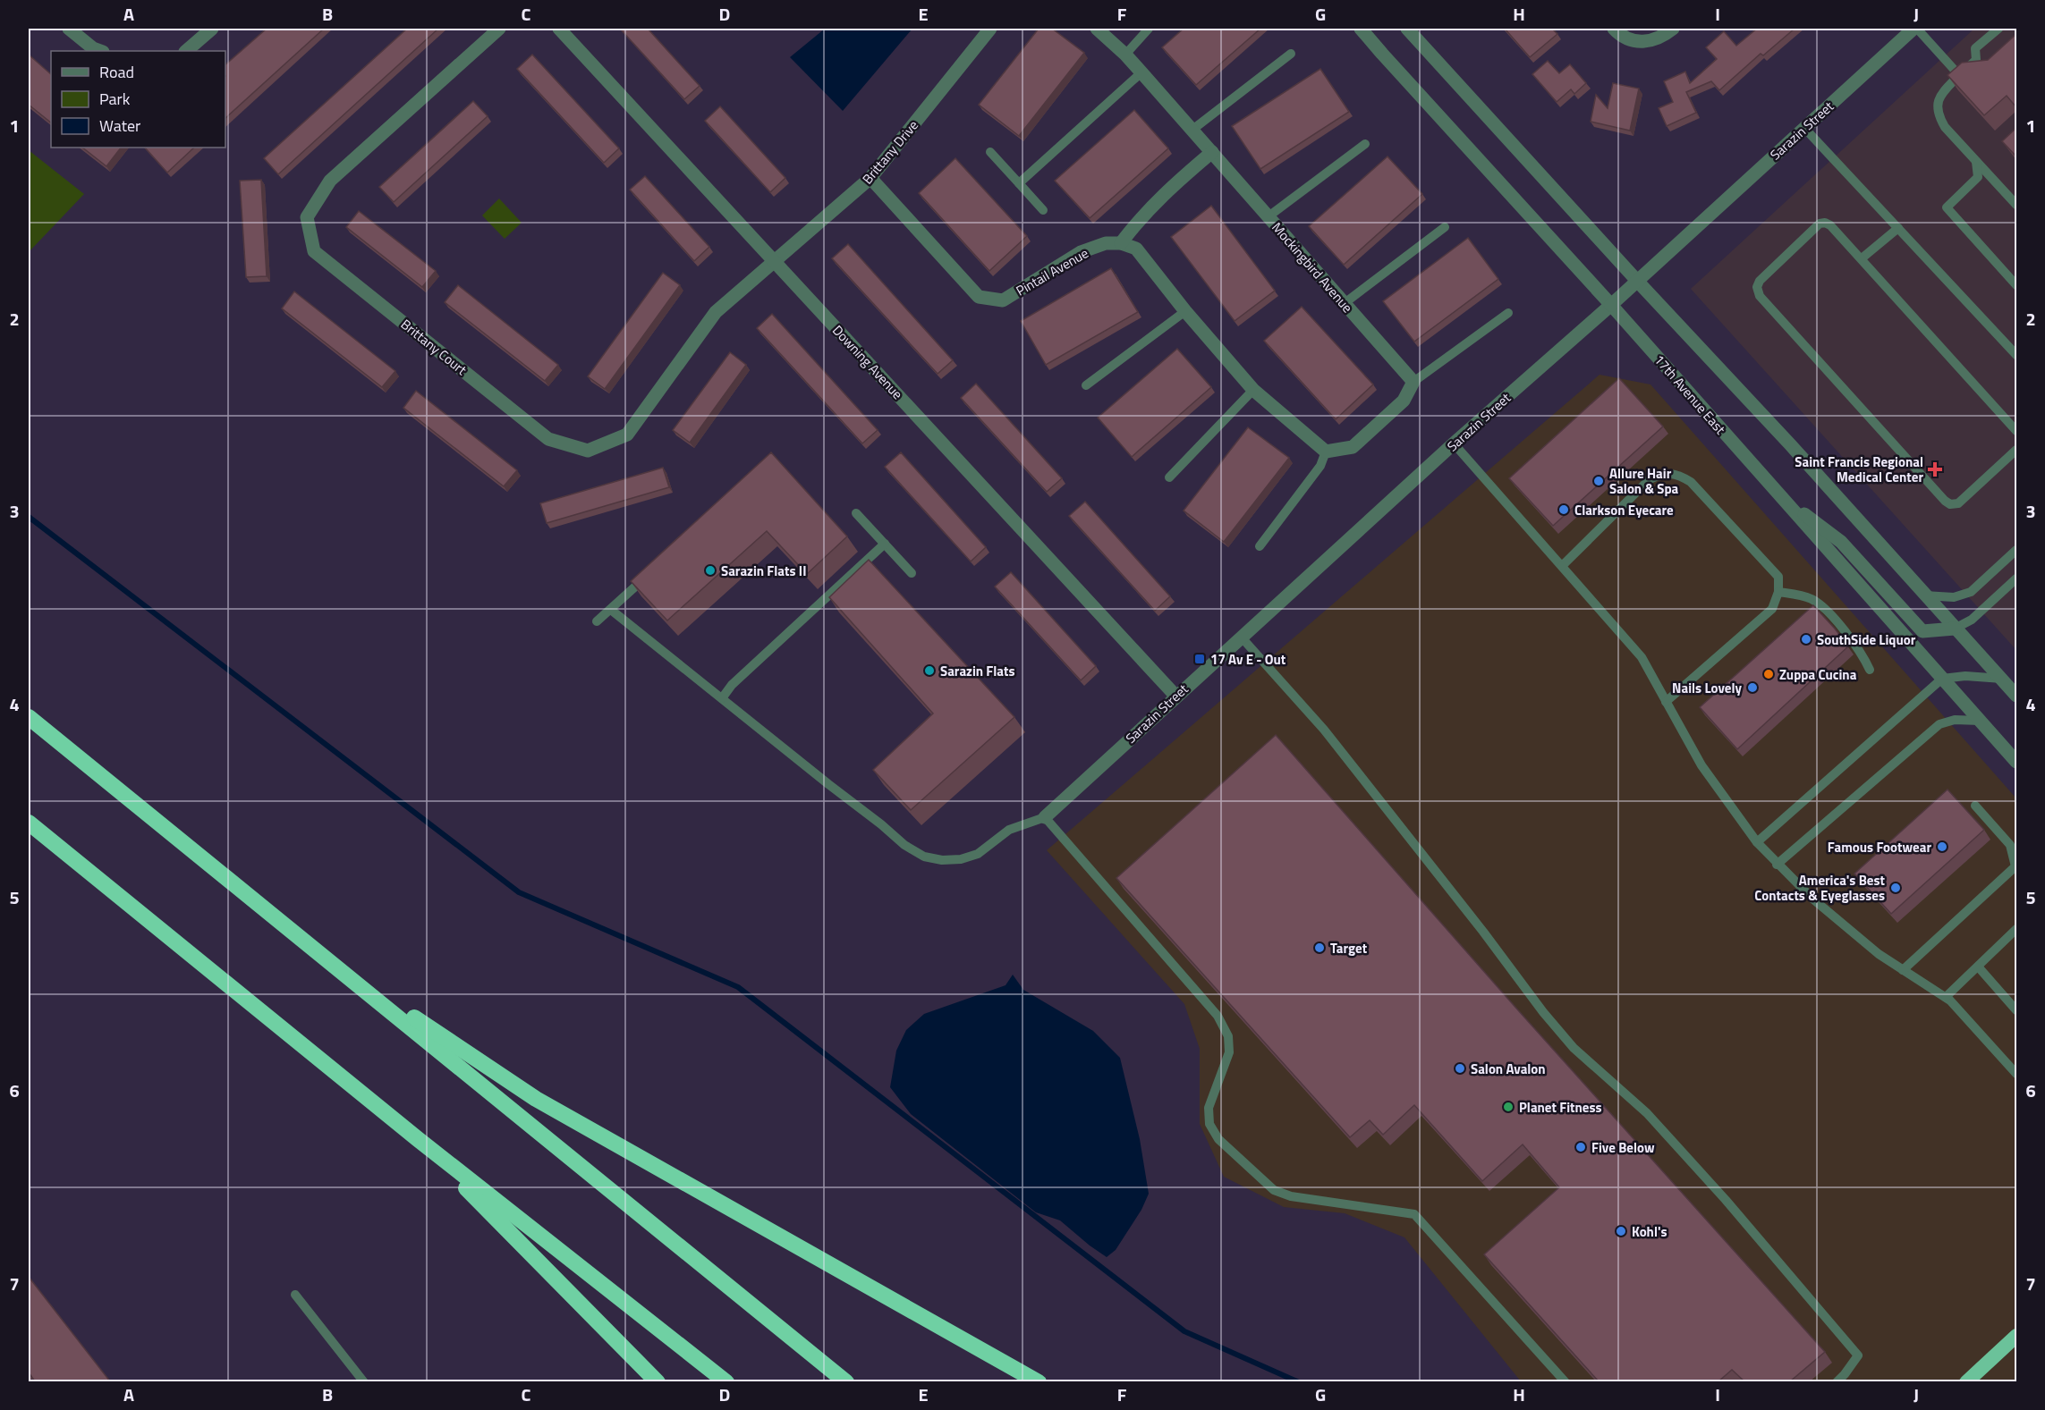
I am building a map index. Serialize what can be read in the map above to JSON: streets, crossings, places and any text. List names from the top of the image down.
{
  "streets": {
    "street": [
      "Sarazin Street",
      "Brittany Drive",
      "Mockingbird Avenue",
      "Pintail Avenue",
      "Brittany Court",
      "Downing Avenue",
      "17th Avenue East"
    ]
  },
  "crossings": [
    ["Sarazin Street", "Downing Avenue"],
    ["Sarazin Street", "17th Avenue East"],
    ["Brittany Drive", "Pintail Avenue"],
    ["Brittany Drive", "Brittany Court"],
    ["Brittany Drive", "Downing Avenue"],
    ["Brittany Court", "Downing Avenue"]
  ],
  "places": {
    "health": ["Saint Francis Regional Medical Center"],
    "other": [
      "Allure Hair Salon & Spa",
      "Clarkson Eyecare",
      "Sarazin Flats II",
      "SouthSide Liquor",
      "Sarazin Flats",
      "Zuppa Cucina",
      "Nails Lovely",
      "Famous Footwear",
      "America's Best Contacts & Eyeglasses",
      "Target",
      "Salon Avalon",
      "Planet Fitness",
      "Five Below",
      "Kohl's"
    ],
    "transit": ["17 Av E - Out"]
  },
  "legend": ["Road", "Park", "Water"],
  "grid": {
    "columns": [
      "A",
      "B",
      "C",
      "D",
      "E",
      "F",
      "G",
      "H",
      "I",
      "J"
    ],
    "rows": [
      "1",
      "2",
      "3",
      "4",
      "5",
      "6",
      "7"
    ]
  }
}
